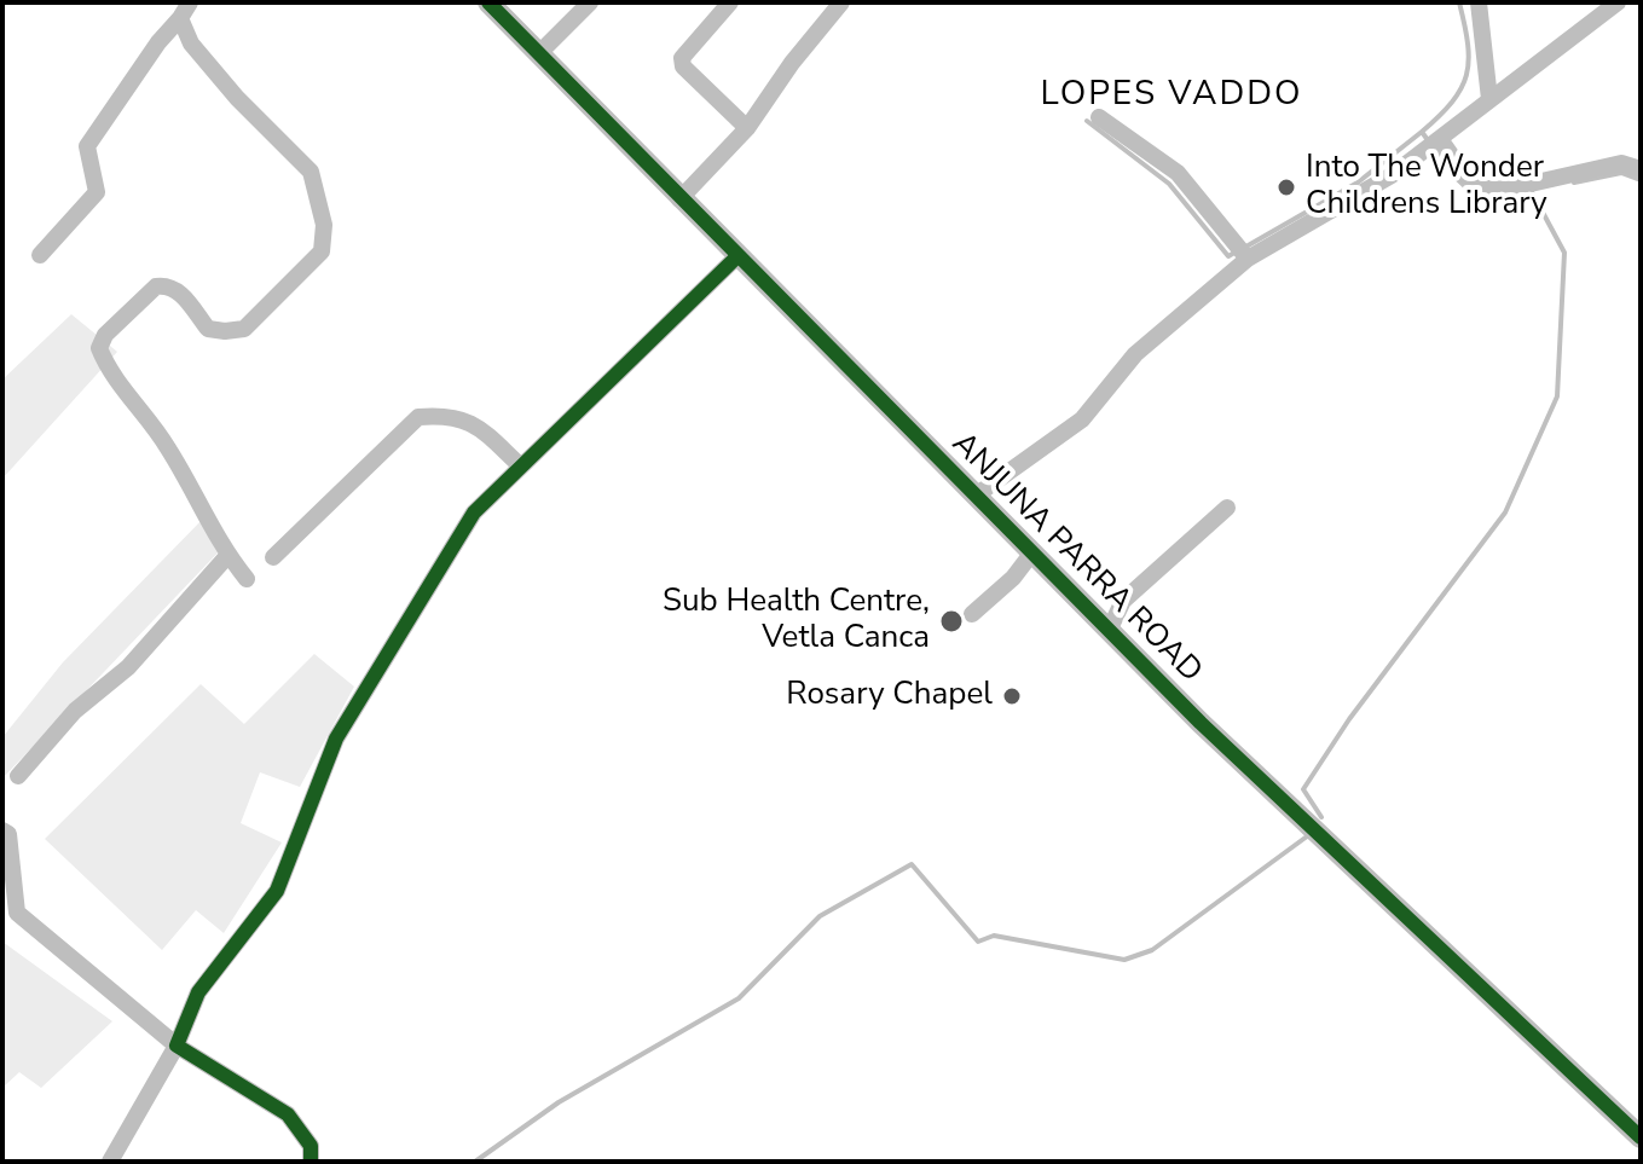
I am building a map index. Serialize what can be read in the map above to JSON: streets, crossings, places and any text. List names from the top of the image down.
{
  "streets": {
    "street": ["ANJUNA PARRA ROAD"]
  },
  "districts": ["LOPES VADDO"],
  "places": ["Into The Wonder Childrens Library", "Sub Health Centre, Vetla Canca", "Rosary Chapel"]
}
